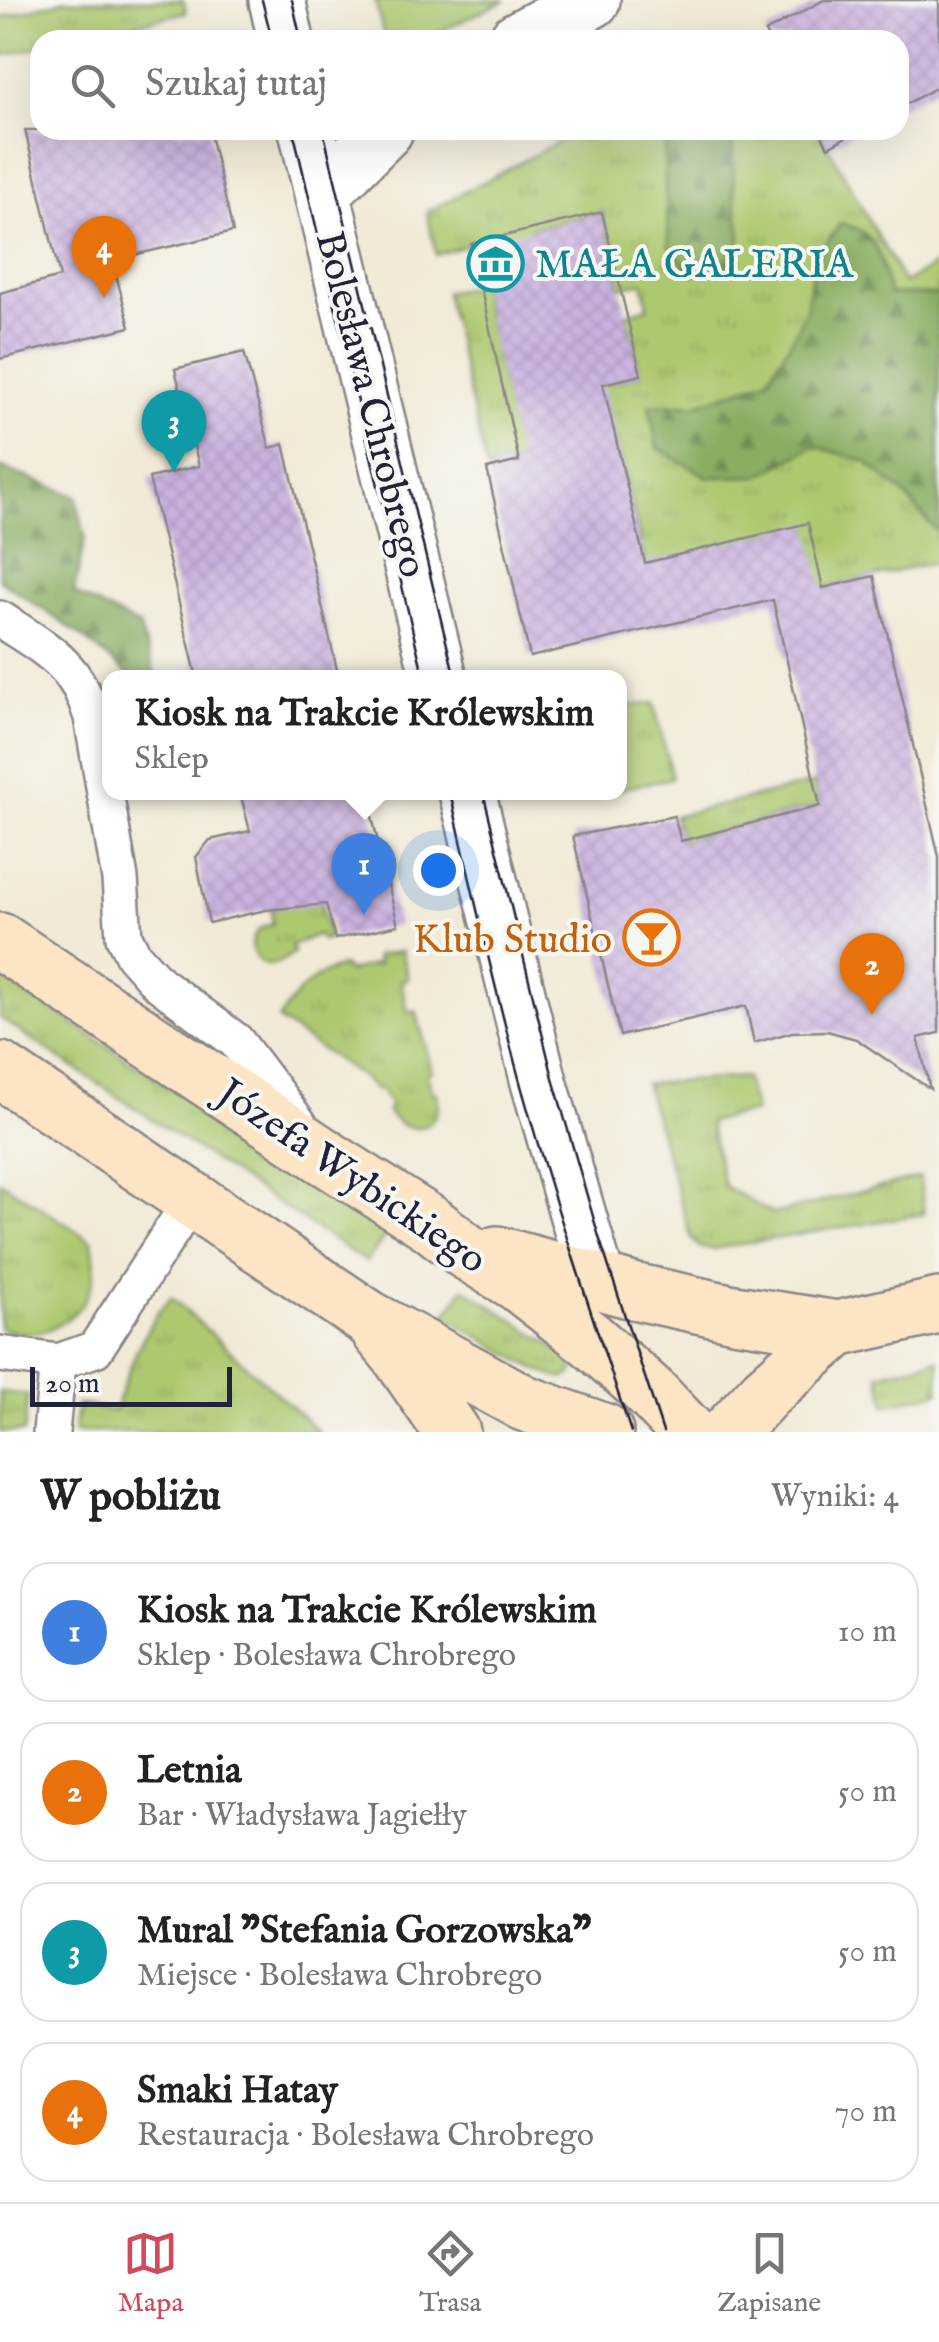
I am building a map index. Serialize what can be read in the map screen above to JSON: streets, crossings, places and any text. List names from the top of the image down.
{
  "streets": {
    "main road": ["Józefa Wybickiego"],
    "street": ["Bolesława Chrobrego"]
  },
  "places": {
    "museum": ["MAŁA GALERIA"],
    "bar": ["Klub Studio"]
  },
  "scale_bar": "20 m",
  "page": {
    "search": "Szukaj tutaj",
    "pins": [
      "4",
      "3",
      "1",
      "2"
    ],
    "popup": ["Kiosk na Trakcie Królewskim", "Sklep"],
    "scale": "20 m",
    "heading": ["W pobliżu", "Wyniki: 4"],
    "list": [
      {
        "mark": "1",
        "name": "Kiosk na Trakcie Królewskim",
        "note": "Sklep · Bolesława Chrobrego",
        "value": "10 m"
      },
      {
        "mark": "2",
        "name": "Letnia",
        "note": "Bar · Władysława Jagiełły",
        "value": "50 m"
      },
      {
        "mark": "3",
        "name": "Mural \"Stefania Gorzowska\"",
        "note": "Miejsce · Bolesława Chrobrego",
        "value": "50 m"
      },
      {
        "mark": "4",
        "name": "Smaki Hatay",
        "note": "Restauracja · Bolesława Chrobrego",
        "value": "70 m"
      }
    ],
    "nav": ["Mapa", "Trasa", "Zapisane"]
  }
}
